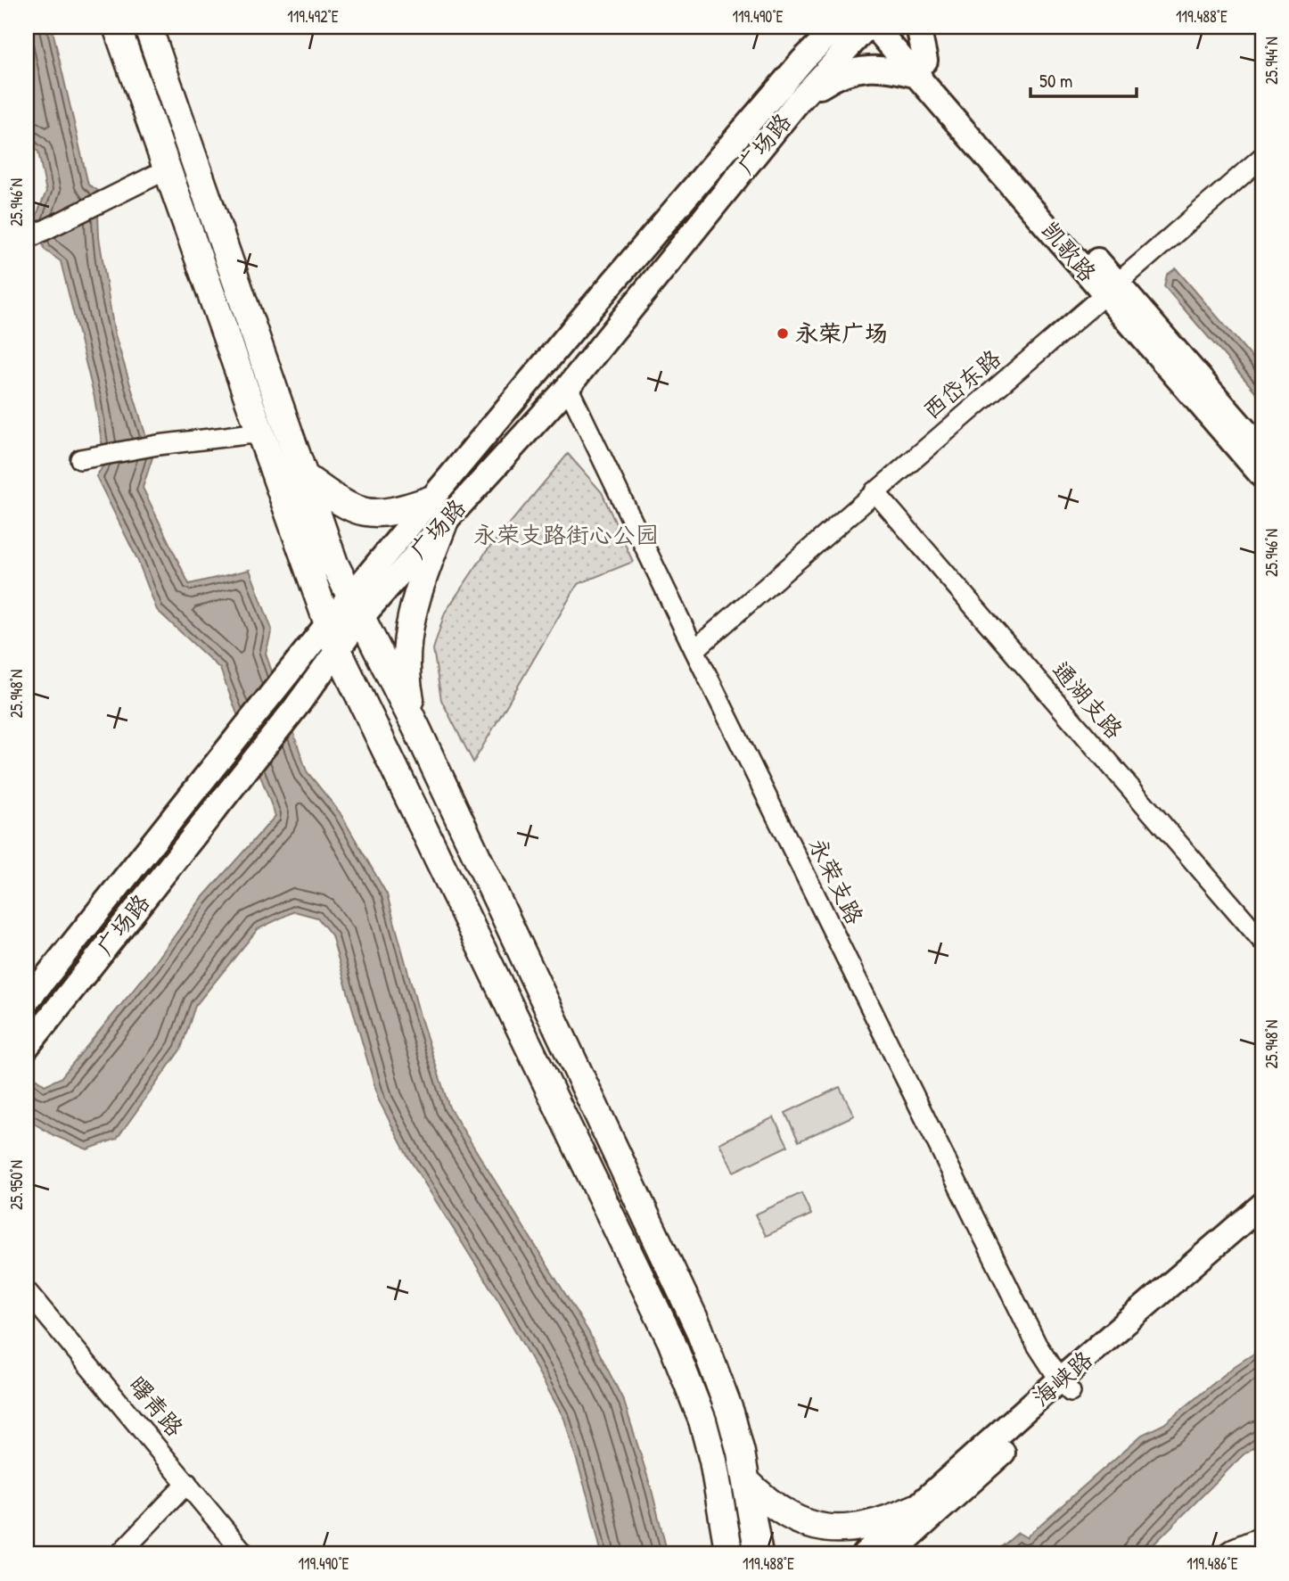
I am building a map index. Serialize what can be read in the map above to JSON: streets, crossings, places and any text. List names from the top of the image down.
{
  "streets": {
    "main road": ["广场路", "凯歌路", "海峡路"],
    "street": [
      "西岱东路",
      "通湖支路",
      "永荣支路",
      "曙青路"
    ]
  },
  "crossings": [
    ["广场路", "永荣支路"],
    ["凯歌路", "西岱东路"],
    ["西岱东路", "通湖支路"],
    ["西岱东路", "永荣支路"],
    ["永荣支路", "海峡路"]
  ],
  "parks": ["永荣支路街心公园"],
  "places": ["永荣广场"],
  "scale_bar": "50 m",
  "coordinates": [
    "119.492°E",
    "119.490°E",
    "119.488°E",
    "25.944°N",
    "25.946°N",
    "25.948°N",
    "25.950°N",
    "119.486°E"
  ]
}
